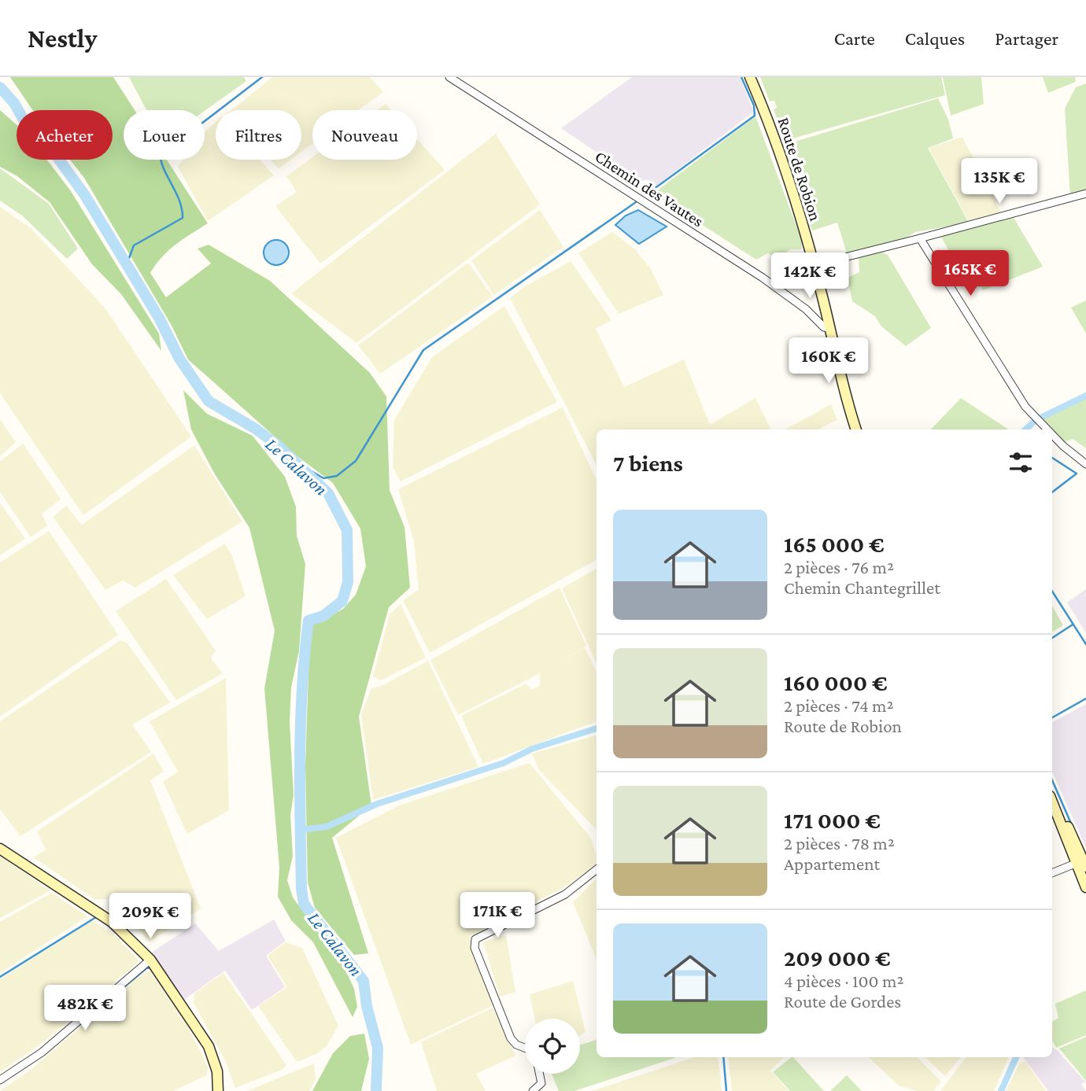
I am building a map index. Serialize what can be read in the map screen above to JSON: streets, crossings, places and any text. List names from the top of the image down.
{
  "streets": {
    "main road": ["Route de Robion"],
    "street": ["Chemin des Vautes"]
  },
  "crossings": [
    ["Route de Robion", "Chemin des Vautes"]
  ],
  "water": ["Le Calavon"],
  "page": {
    "header": "Nestly",
    "nav": ["Carte", "Calques", "Partager"],
    "chip": [
      "Acheter",
      "Louer",
      "Filtres",
      "Nouveau"
    ],
    "price": [
      "135K €",
      "165K €",
      "142K €",
      "160K €",
      "171K €",
      "209K €",
      "482K €"
    ],
    "heading": "7 biens",
    "list": [
      {
        "name": "165 000 €",
        "note": "2 pièces · 76 m² · Chemin Chantegrillet"
      },
      {
        "name": "160 000 €",
        "note": "2 pièces · 74 m² · Route de Robion"
      },
      {
        "name": "171 000 €",
        "note": "2 pièces · 78 m² · Appartement"
      },
      {
        "name": "209 000 €",
        "note": "4 pièces · 100 m² · Route de Gordes"
      }
    ]
  }
}
